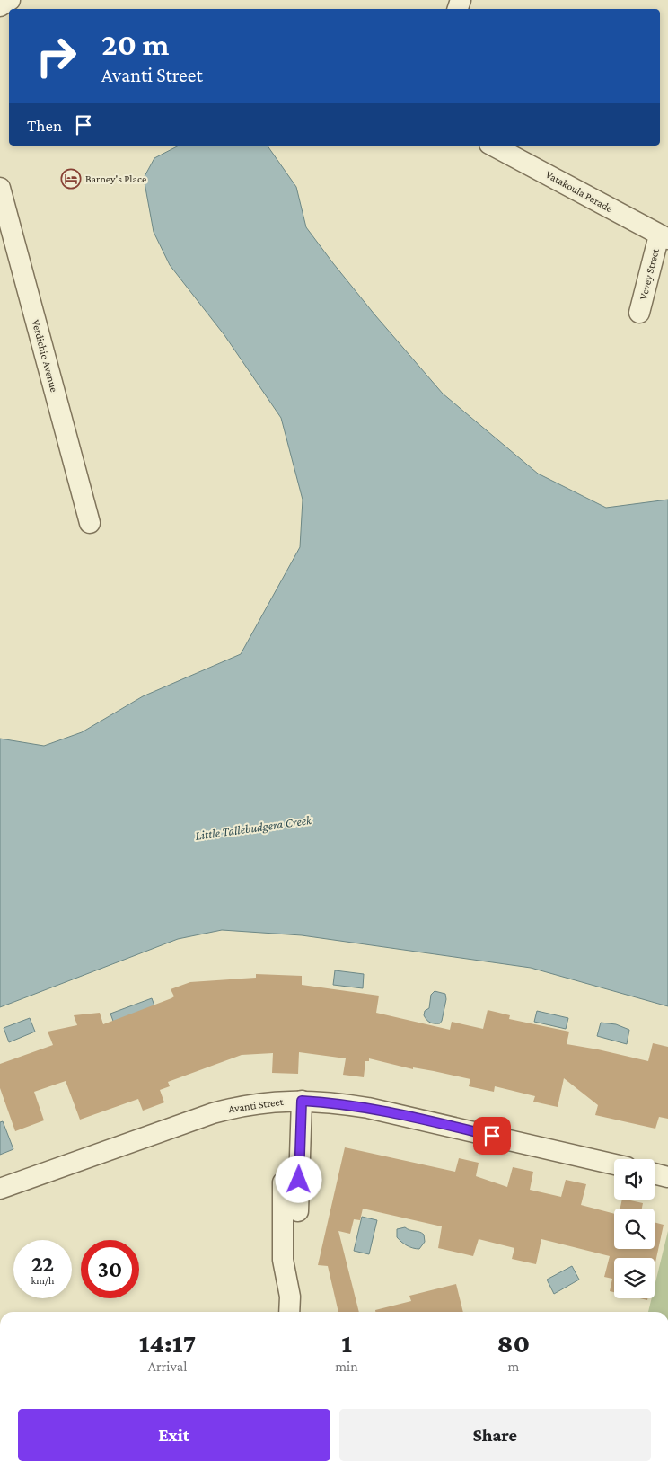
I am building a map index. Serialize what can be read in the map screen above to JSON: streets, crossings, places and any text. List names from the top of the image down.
{
  "streets": {
    "street": [
      "Vatakoula Parade",
      "Vevey Street",
      "Verdichio Avenue",
      "Avanti Street"
    ]
  },
  "crossings": [
    ["Vatakoula Parade", "Vevey Street"]
  ],
  "water": ["Little Tallebudgera Creek"],
  "places": {
    "hotel": ["Barney's Place"]
  },
  "page": {
    "turn": ["20 m", "Avanti Street"],
    "then": "Then",
    "speed": "22 km/h",
    "limit": "30",
    "eta": [
      "14:17",
      "Arrival",
      "1",
      "min",
      "80",
      "m"
    ],
    "buttons": ["Exit", "Share"]
  }
}
